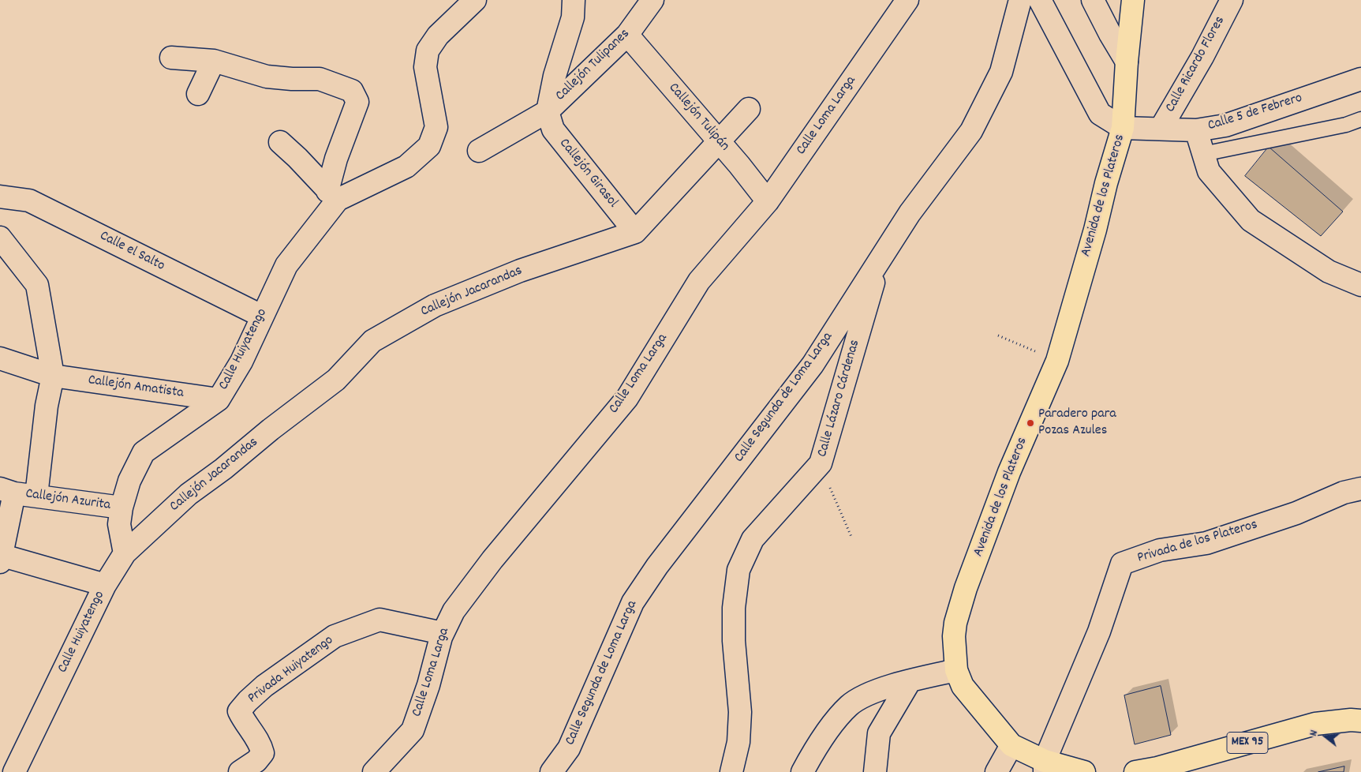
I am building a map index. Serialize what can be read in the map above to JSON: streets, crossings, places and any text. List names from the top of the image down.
{
  "streets": {
    "main road": ["Avenida de los Plateros", "MEX 95"],
    "street": [
      "Calle Ricardo Flores",
      "Callejón Tulipanes",
      "Calle 5 de Febrero",
      "Calle Loma Larga",
      "Callejón Tulipán",
      "Callejón Girasol",
      "Calle el Salto",
      "Callejón Jacarandas",
      "Calle Huiyatengo",
      "Callejón Amatista",
      "Calle Segunda de Loma Larga",
      "Calle Lázaro Cárdenas",
      "Callejón Azurita",
      "Privada de los Plateros",
      "Privada Huiyatengo"
    ]
  },
  "crossings": [
    ["Calle Ricardo Flores", "Calle 5 de Febrero"],
    ["Callejón Tulipanes", "Callejón Tulipán"],
    ["Callejón Tulipanes", "Callejón Girasol"],
    ["Calle 5 de Febrero", "Avenida de los Plateros"],
    ["Calle Loma Larga", "Callejón Tulipán"],
    ["Calle Loma Larga", "Privada Huiyatengo"],
    ["Callejón Tulipán", "Callejón Jacarandas"],
    ["Callejón Girasol", "Callejón Jacarandas"],
    ["Avenida de los Plateros", "Privada de los Plateros"],
    ["Calle el Salto", "Calle Huiyatengo"],
    ["Callejón Jacarandas", "Calle Huiyatengo"],
    ["Calle Huiyatengo", "Callejón Amatista"],
    ["Calle Huiyatengo", "Callejón Azurita"],
    ["Calle Segunda de Loma Larga", "Calle Lázaro Cárdenas"]
  ],
  "places": ["Paradero para Pozas Azules"],
  "north": "left"
}
